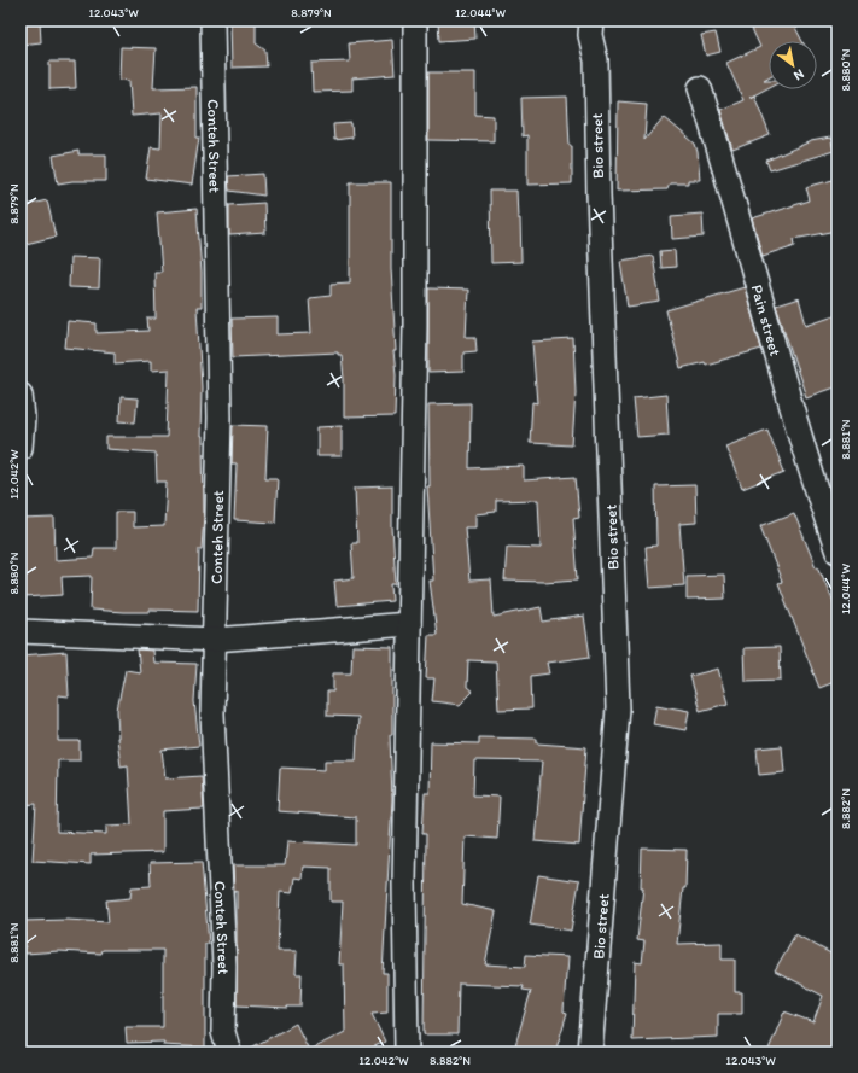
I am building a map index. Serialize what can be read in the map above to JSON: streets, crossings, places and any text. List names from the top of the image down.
{
  "streets": {
    "street": ["Conteh Street", "Bio street", "Pain street"]
  },
  "north": "bottom right",
  "coordinates": [
    "12.043°W",
    "8.879°N",
    "12.044°W",
    "8.880°N",
    "8.881°N",
    "12.042°W",
    "8.882°N"
  ]
}
